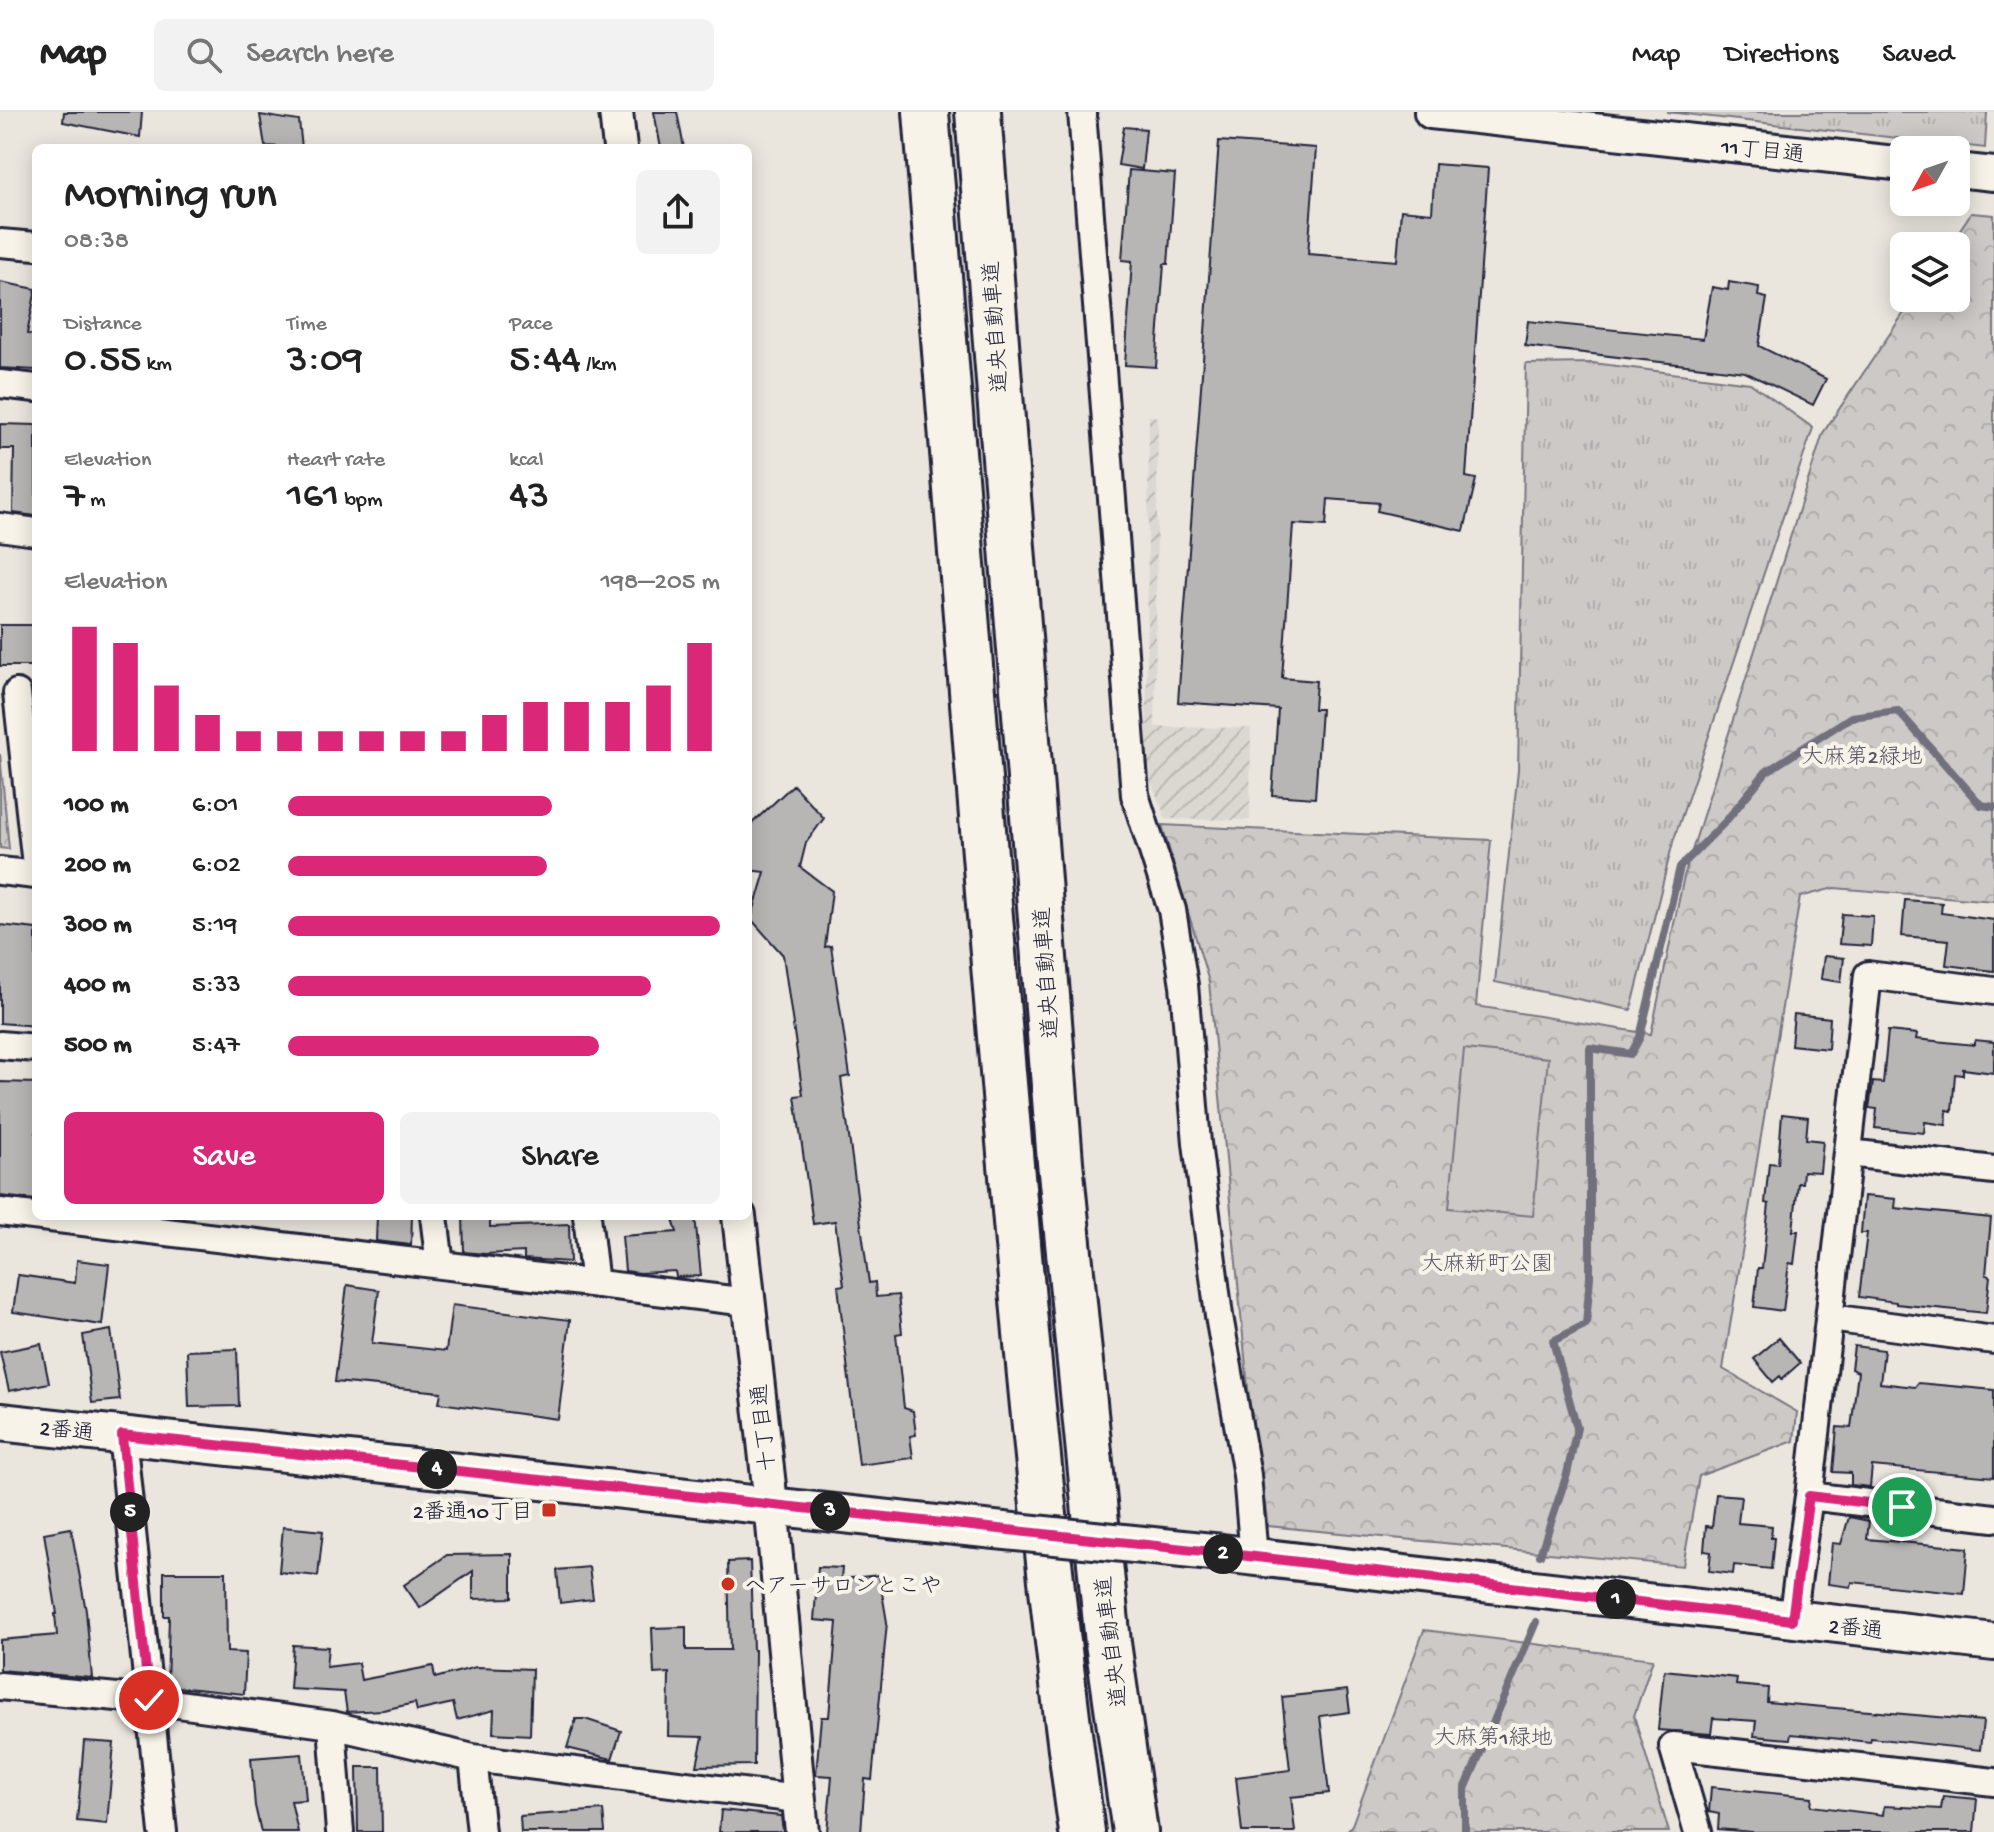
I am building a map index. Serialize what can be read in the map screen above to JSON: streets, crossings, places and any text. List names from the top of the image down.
{
  "streets": {
    "highway": ["道央自動車道"],
    "main road": ["2番通"],
    "street": ["11丁目通", "十丁目通"]
  },
  "crossings": [
    ["十丁目通", "2番通"]
  ],
  "parks": ["大麻第2緑地", "大麻新町公園", "大麻第1緑地"],
  "places": {
    "transit": ["2番通10丁目"],
    "other": ["ヘアーサロンとこや"]
  },
  "north": "bottom left",
  "page": {
    "header": "Map",
    "search": "Search here",
    "nav": ["Map", "Directions", "Saved"],
    "heading": ["Morning run", "08:38"],
    "stats": [
      ["Distance", "0.55 km"],
      ["Time", "3:09"],
      ["Pace", "5:44 /km"],
      ["Elevation", "7 m"],
      ["Heart rate", "161 bpm"],
      ["kcal", "43"]
    ],
    "chart": ["Elevation", "198–205 m"],
    "list": [
      {
        "name": "100 m",
        "note": "6:01"
      },
      {
        "name": "200 m",
        "note": "6:02"
      },
      {
        "name": "300 m",
        "note": "5:19"
      },
      {
        "name": "400 m",
        "note": "5:33"
      },
      {
        "name": "500 m",
        "note": "5:47"
      }
    ],
    "buttons": ["Save", "Share"],
    "pins": [
      "4",
      "3",
      "5",
      "2",
      "1"
    ]
  }
}
